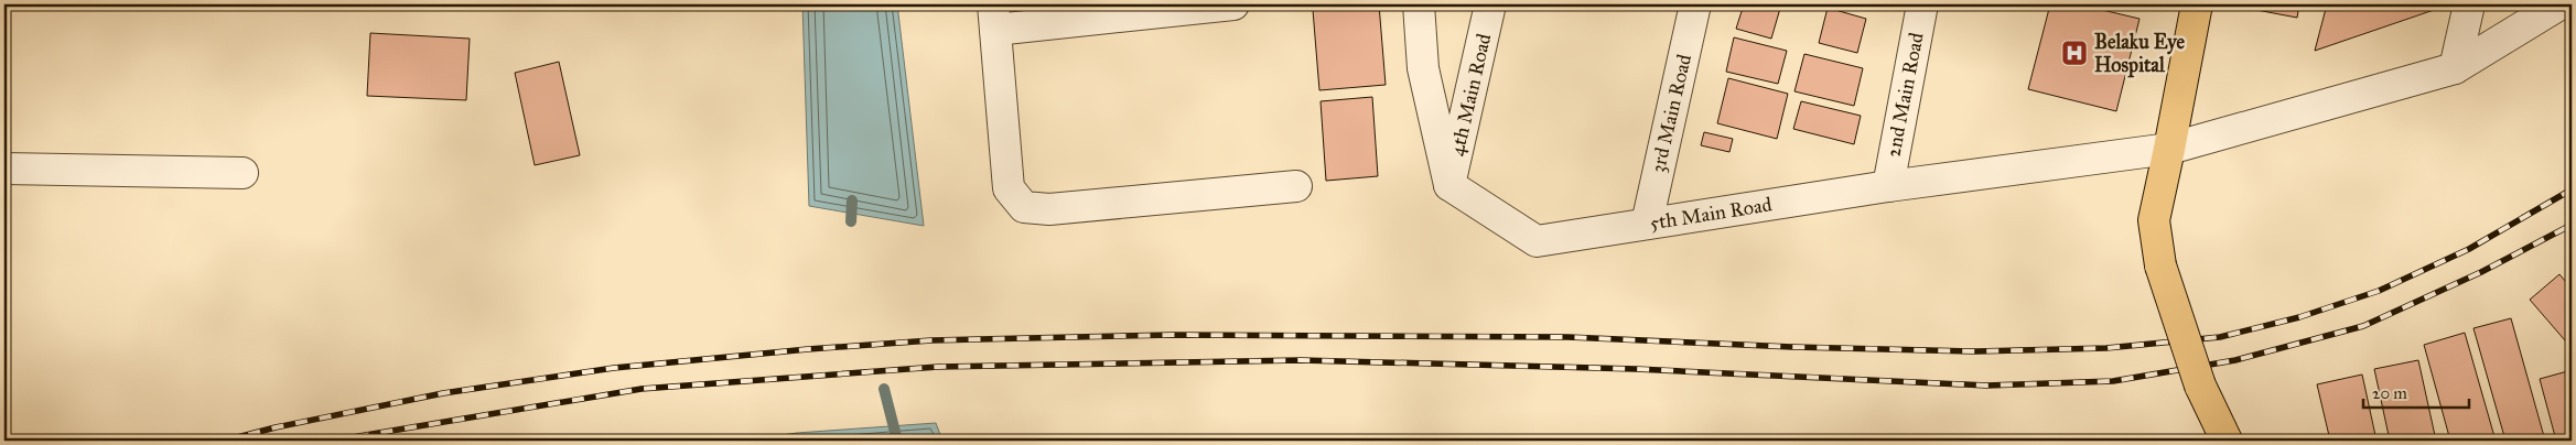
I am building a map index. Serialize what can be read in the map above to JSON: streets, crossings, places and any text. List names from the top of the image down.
{
  "streets": {
    "street": [
      "4th Main Road",
      "2nd Main Road",
      "3rd Main Road",
      "5th Main Road"
    ]
  },
  "crossings": [
    ["4th Main Road", "5th Main Road"],
    ["2nd Main Road", "5th Main Road"],
    ["3rd Main Road", "5th Main Road"]
  ],
  "places": {
    "hospital": ["Belaku Eye Hospital"]
  },
  "scale_bar": "20 m"
}
